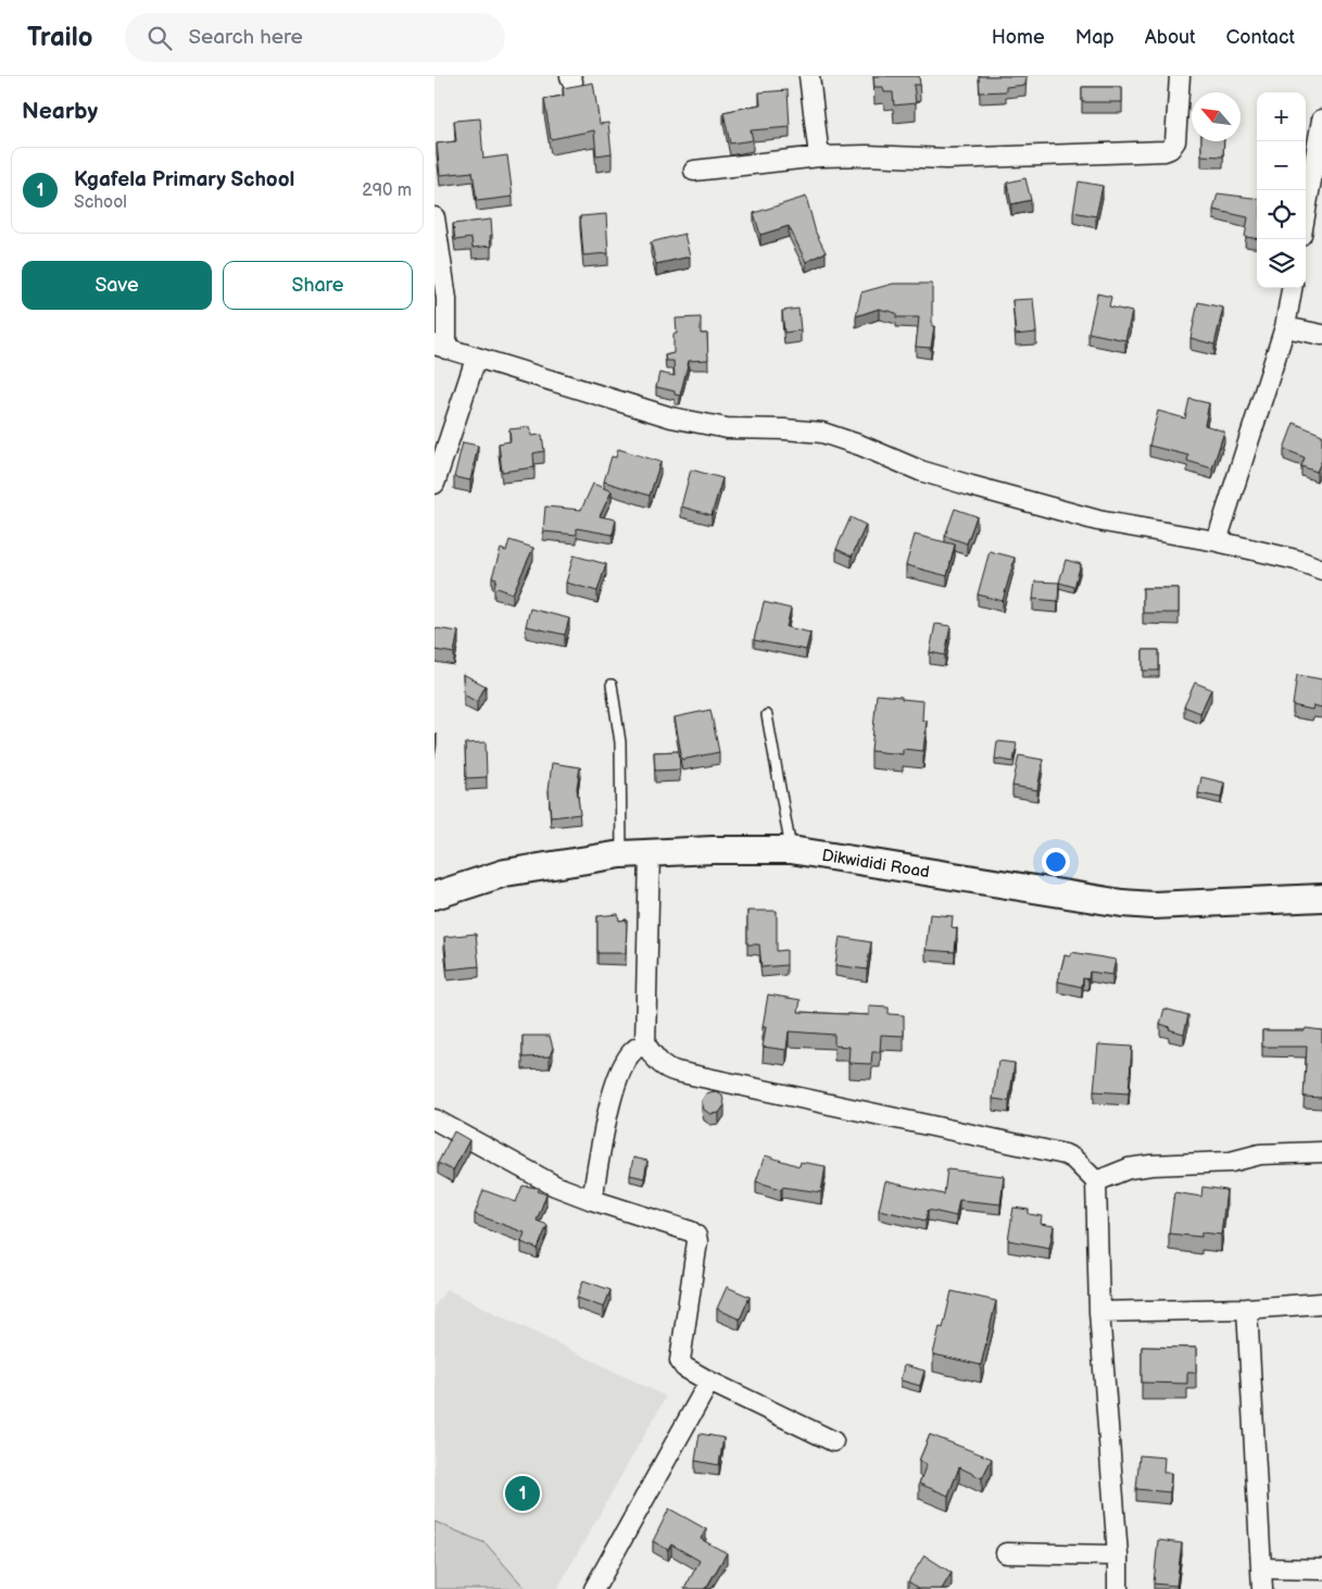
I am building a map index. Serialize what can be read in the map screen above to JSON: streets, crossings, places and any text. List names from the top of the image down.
{
  "streets": {
    "street": ["Dikwididi Road"]
  },
  "north": "top left",
  "page": {
    "header": "Trailo",
    "search": "Search here",
    "nav": [
      "Home",
      "Map",
      "About",
      "Contact"
    ],
    "heading": "Nearby",
    "map_buttons": ["+", "−"],
    "list": [
      {
        "mark": "1",
        "name": "Kgafela Primary School",
        "note": "School",
        "value": "290 m"
      }
    ],
    "buttons": ["Save", "Share"],
    "pins": "1"
  }
}
